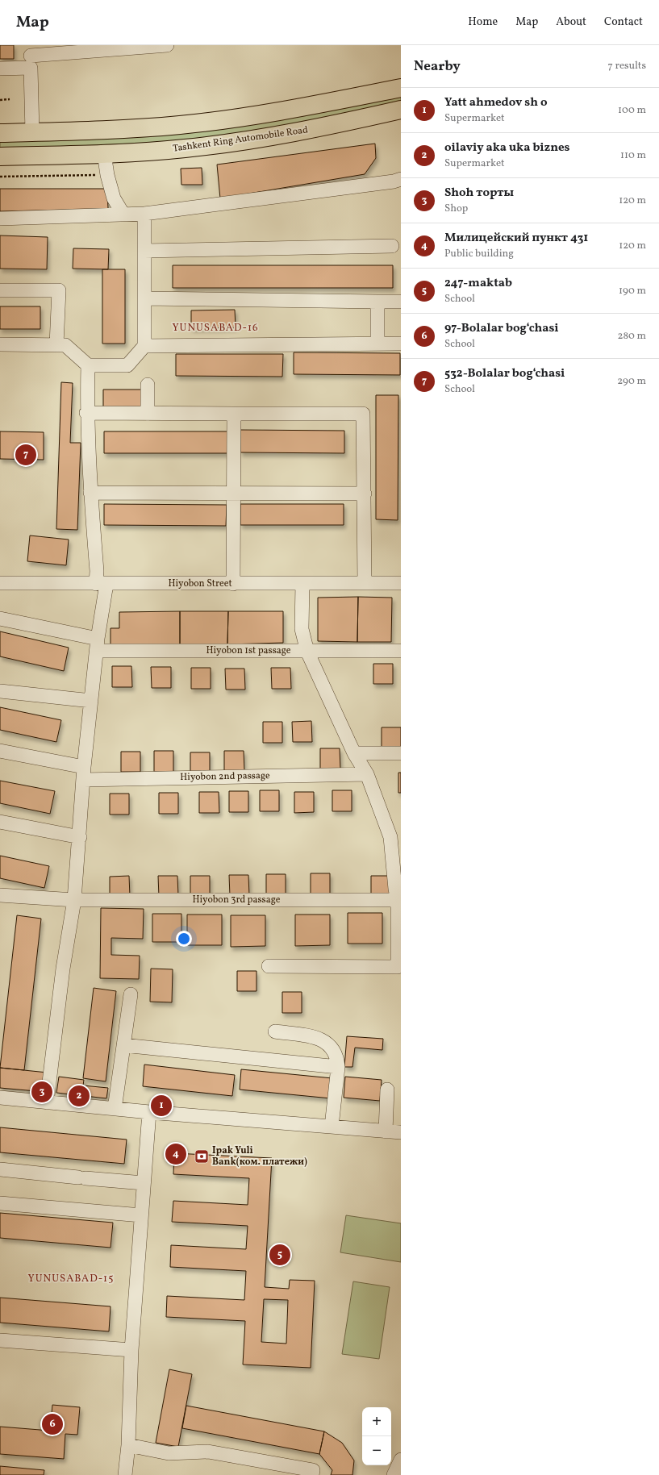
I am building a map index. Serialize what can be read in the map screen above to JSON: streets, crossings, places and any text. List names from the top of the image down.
{
  "streets": {
    "highway": ["Tashkent Ring Automobile Road"],
    "street": [
      "Hiyobon Street",
      "Hiyobon 1st passage",
      "Hiyobon 2nd passage",
      "Hiyobon 3rd passage"
    ]
  },
  "districts": ["YUNUSABAD-16", "YUNUSABAD-15"],
  "places": {
    "bank": ["Ipak Yuli Bank(ком. платежи)"]
  },
  "page": {
    "header": "Map",
    "nav": [
      "Home",
      "Map",
      "About",
      "Contact"
    ],
    "heading": ["Nearby", "7 results"],
    "list": [
      {
        "mark": "1",
        "name": "Yatt ahmedov sh o",
        "note": "Supermarket",
        "value": "100 m"
      },
      {
        "mark": "2",
        "name": "oilaviy aka uka biznes",
        "note": "Supermarket",
        "value": "110 m"
      },
      {
        "mark": "3",
        "name": "Shoh торты",
        "note": "Shop",
        "value": "120 m"
      },
      {
        "mark": "4",
        "name": "Милицейский пункт 431",
        "note": "Public building",
        "value": "120 m"
      },
      {
        "mark": "5",
        "name": "247-maktab",
        "note": "School",
        "value": "190 m"
      },
      {
        "mark": "6",
        "name": "97-Bolalar bogʻchasi",
        "note": "School",
        "value": "280 m"
      },
      {
        "mark": "7",
        "name": "532-Bolalar bogʻchasi",
        "note": "School",
        "value": "290 m"
      }
    ],
    "pins": [
      "7",
      "3",
      "2",
      "1",
      "4",
      "5",
      "6"
    ],
    "map_buttons": ["+", "−"]
  }
}
